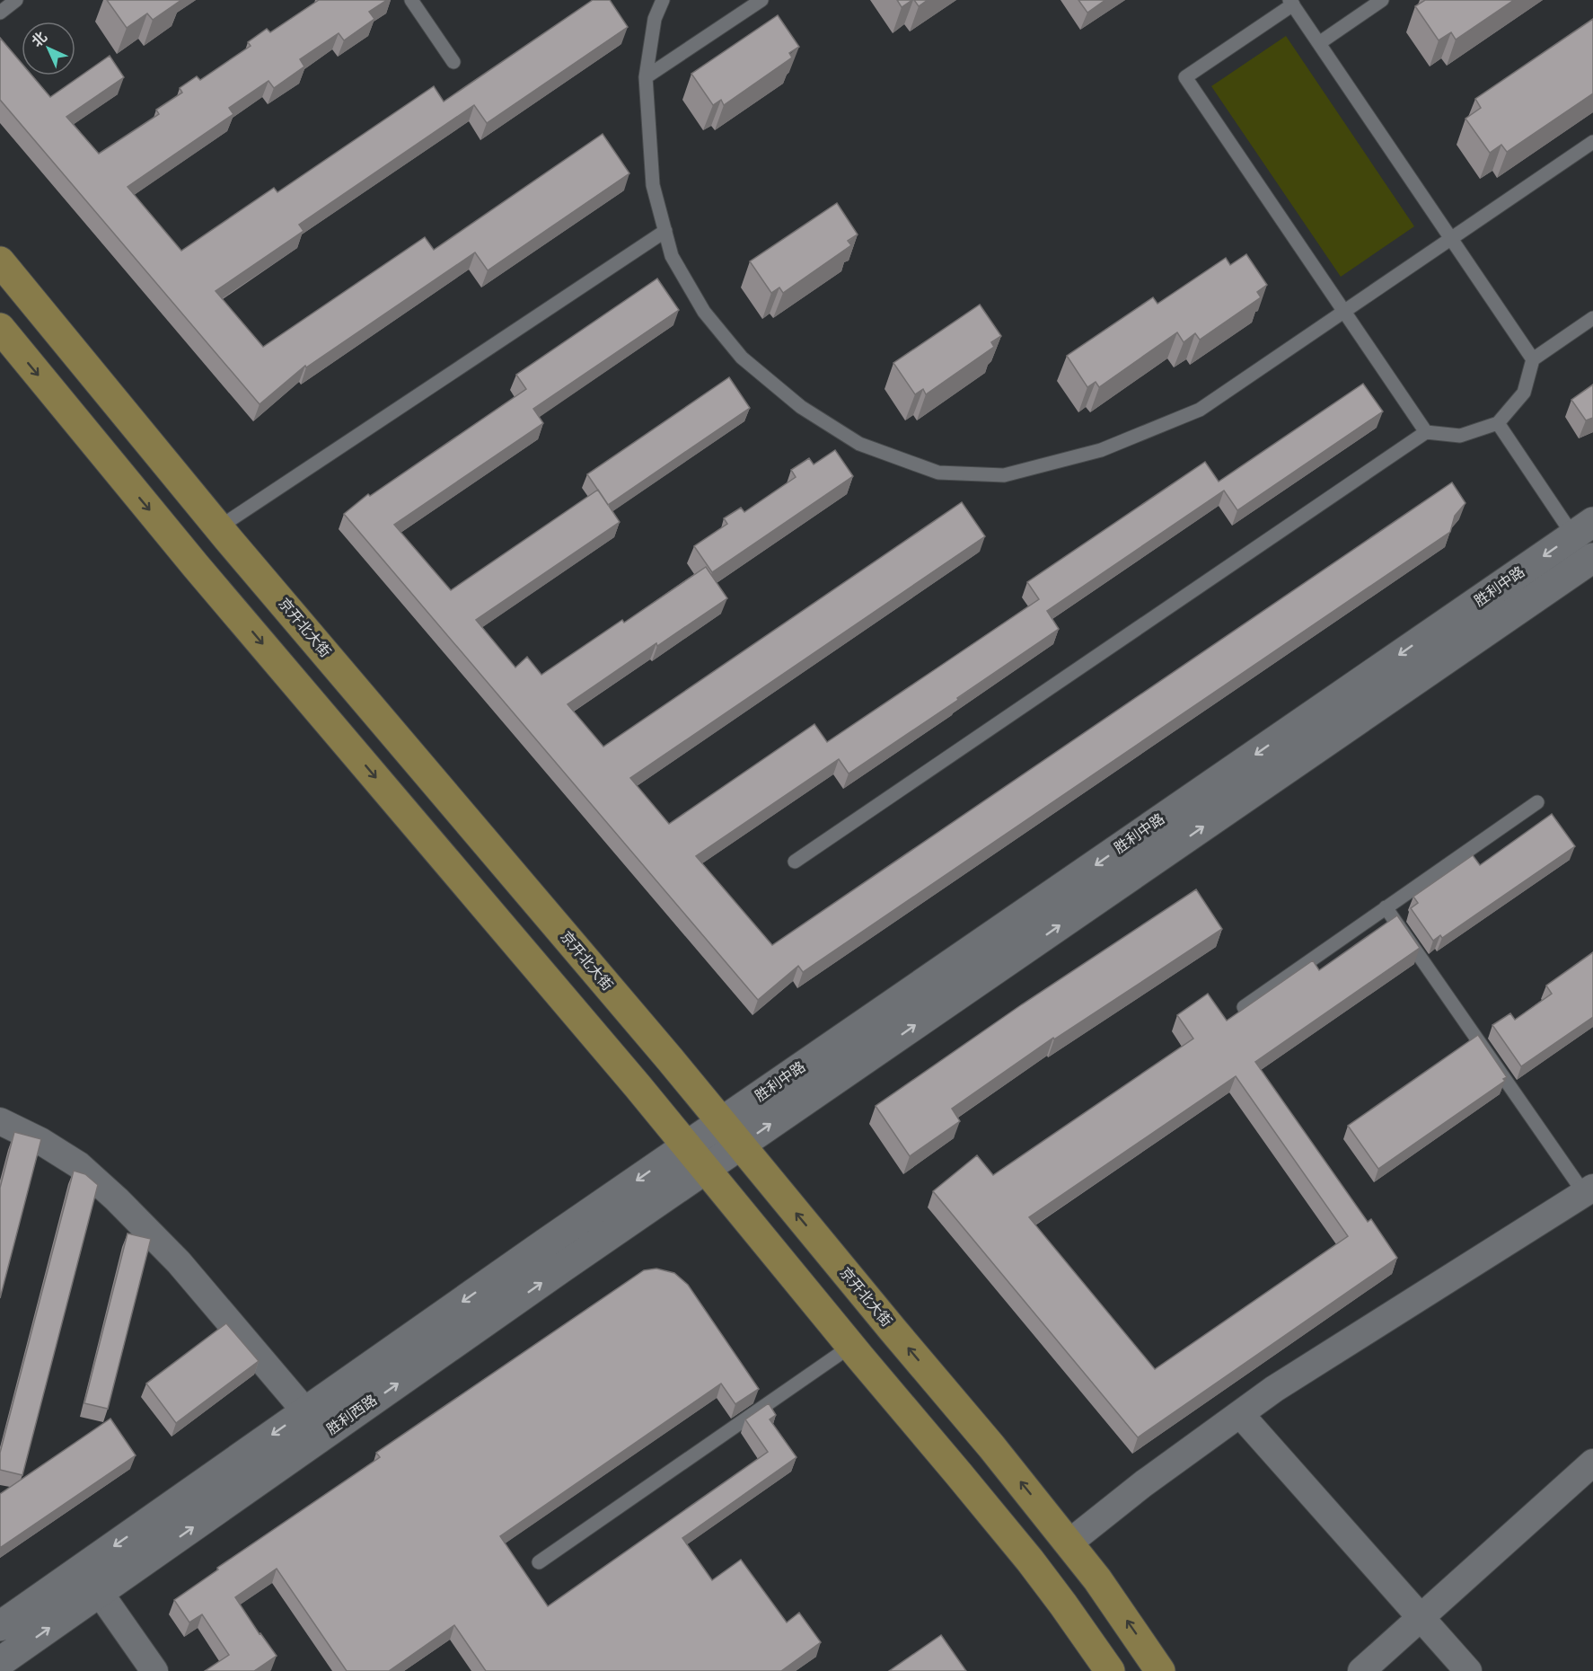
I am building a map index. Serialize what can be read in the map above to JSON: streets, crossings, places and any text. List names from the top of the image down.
{
  "streets": {
    "main road": ["京开北大街"],
    "street": ["胜利中路", "胜利西路"]
  },
  "crossings": [
    ["胜利中路", "京开北大街"],
    ["胜利中路", "胜利西路"]
  ],
  "north": "top left"
}
